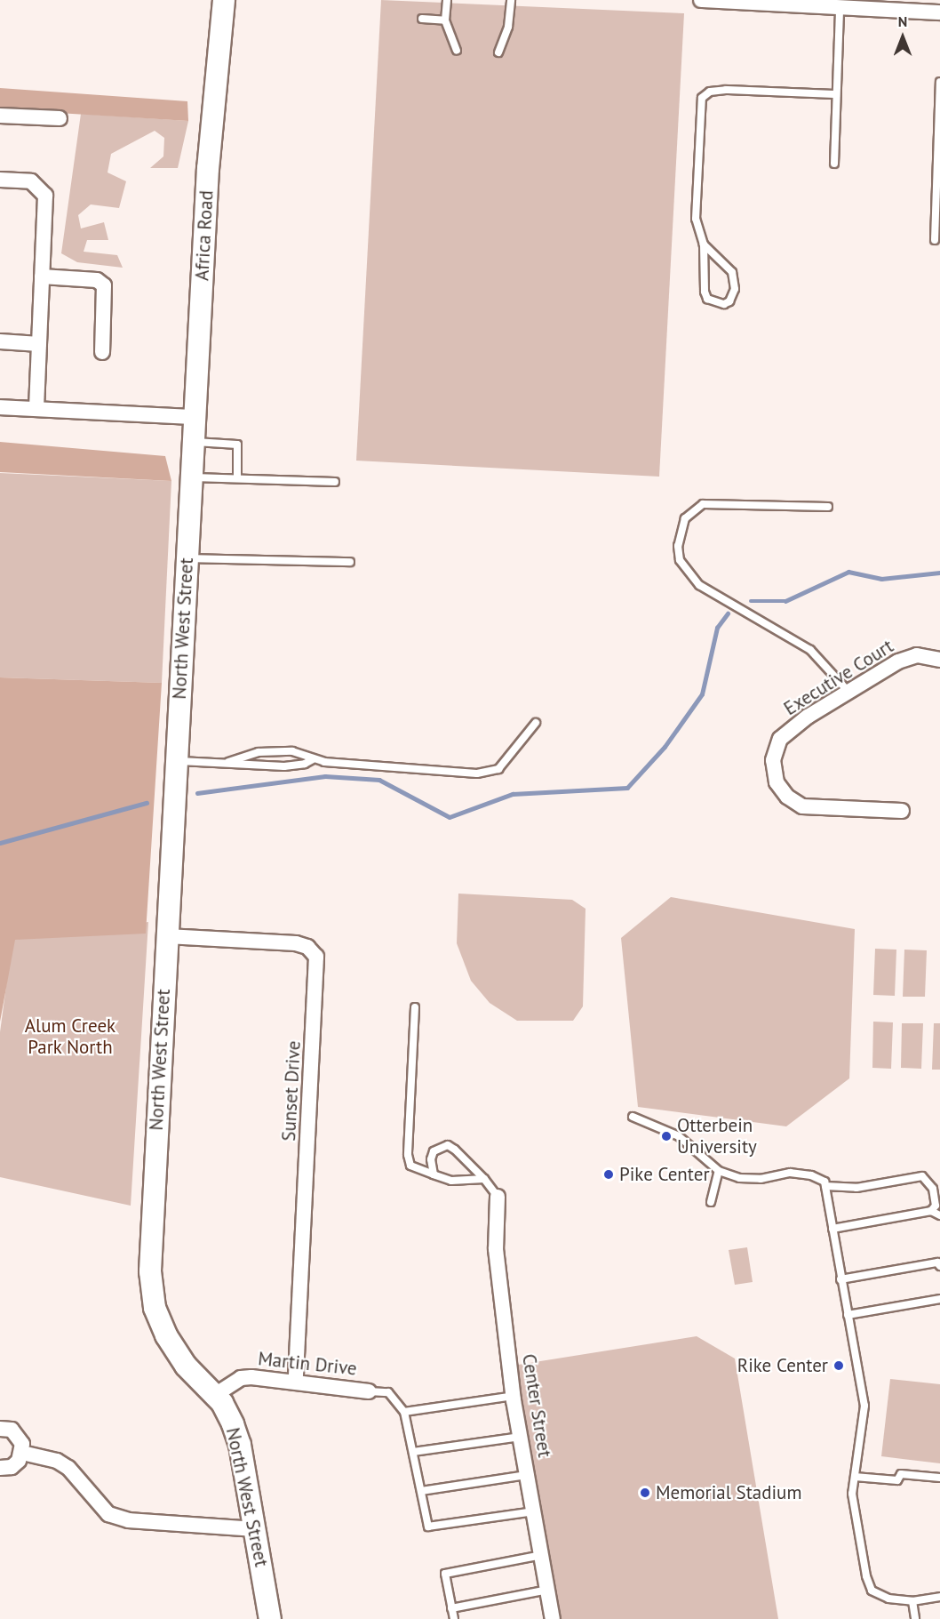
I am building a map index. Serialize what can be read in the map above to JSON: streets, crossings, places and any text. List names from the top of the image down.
{
  "streets": {
    "street": [
      "Africa Road",
      "North West Street",
      "Executive Court",
      "Sunset Drive",
      "Martin Drive",
      "Center Street"
    ]
  },
  "crossings": [
    ["Africa Road", "North West Street"],
    ["North West Street", "Sunset Drive"],
    ["North West Street", "Martin Drive"],
    ["Sunset Drive", "Martin Drive"]
  ],
  "parks": ["Alum Creek Park North"],
  "places": [
    "Otterbein University",
    "Pike Center",
    "Rike Center",
    "Memorial Stadium"
  ],
  "north": "top"
}
